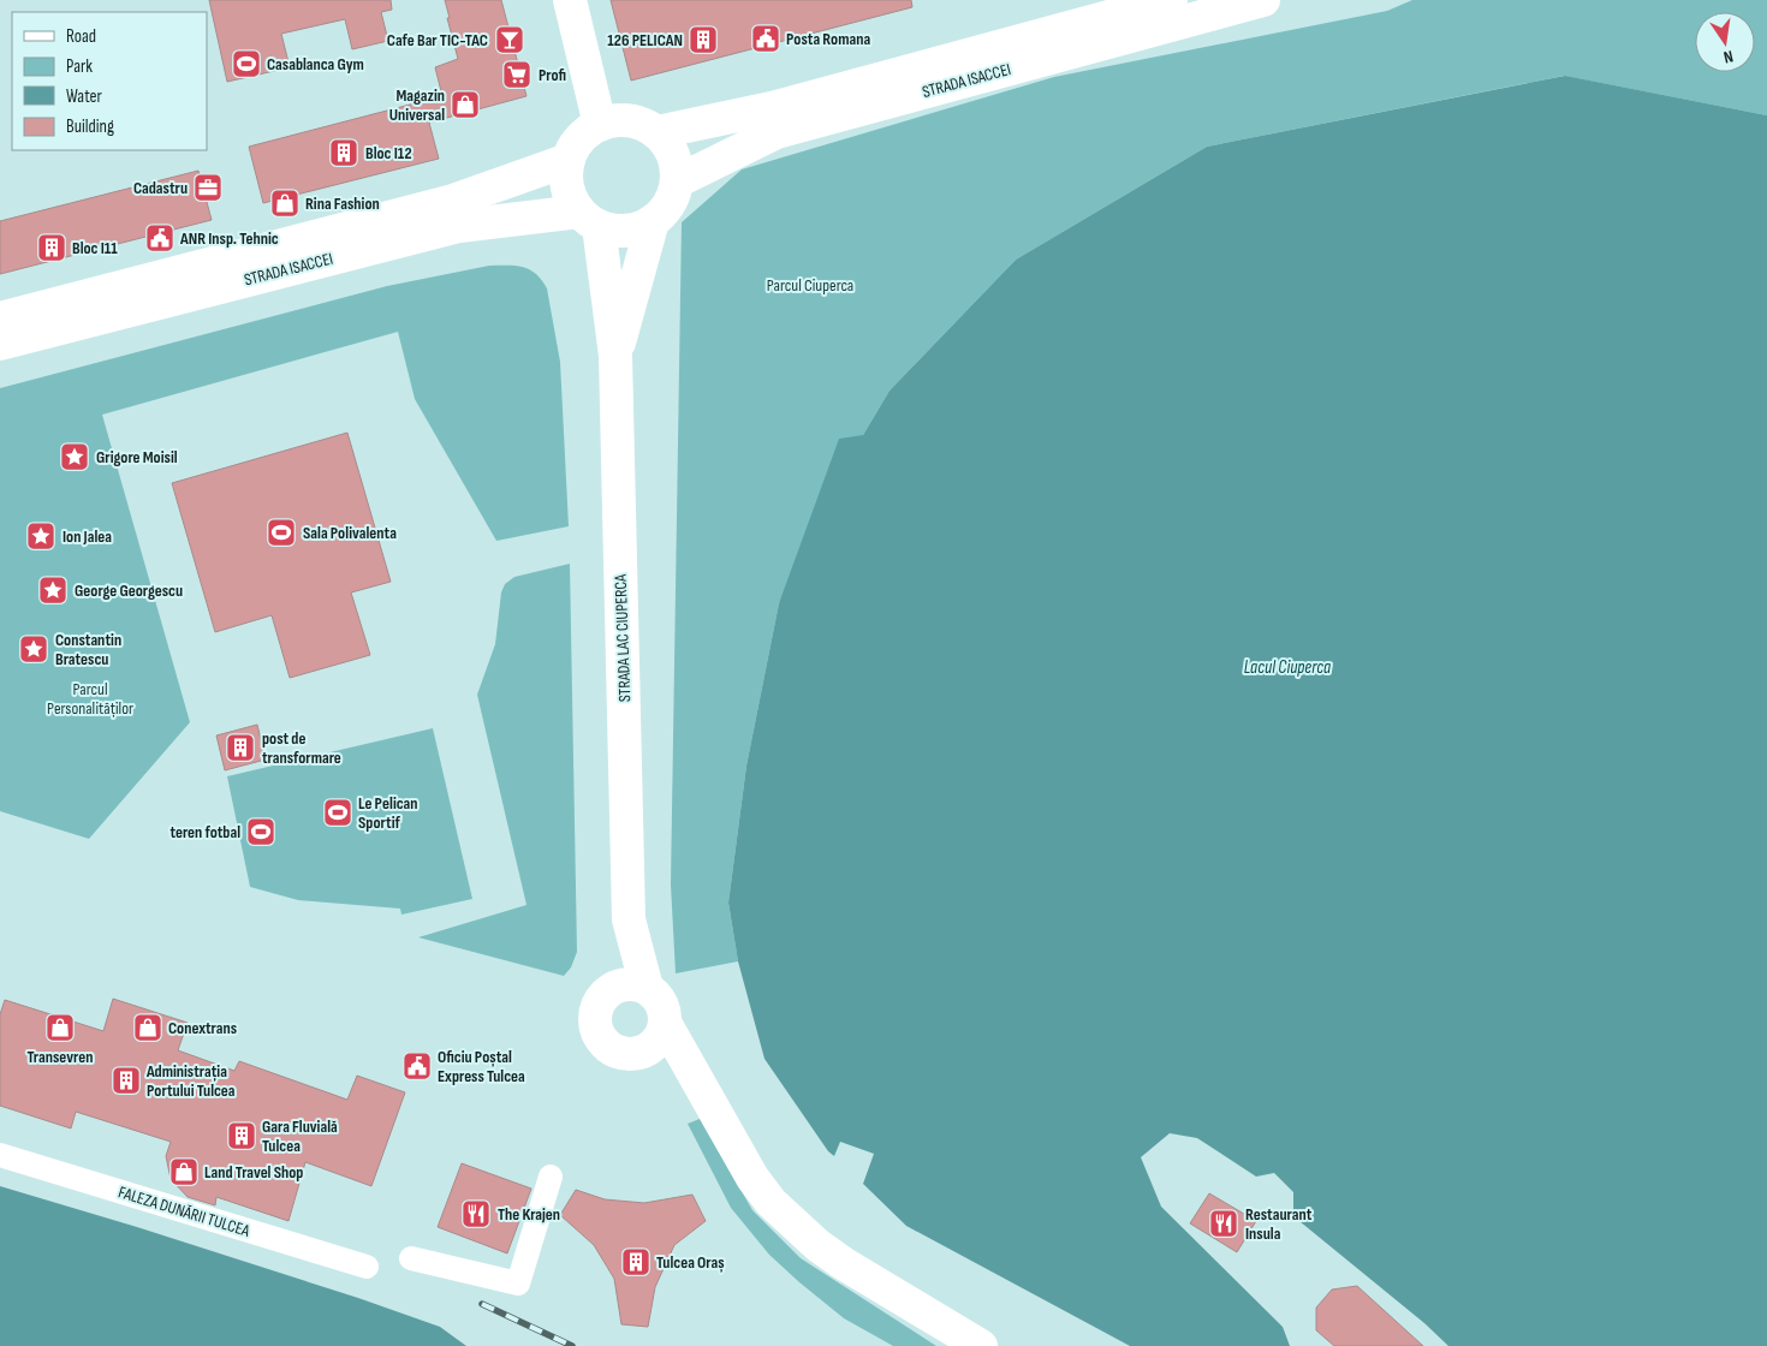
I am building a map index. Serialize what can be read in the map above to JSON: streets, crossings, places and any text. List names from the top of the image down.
{
  "streets": {
    "main road": ["STRADA ISACCEI", "STRADA LAC CIUPERCA"],
    "street": ["FALEZA DUNĂRII TULCEA"]
  },
  "crossings": [
    ["STRADA ISACCEI", "STRADA LAC CIUPERCA"]
  ],
  "water": ["Lacul Ciuperca"],
  "parks": ["Parcul Ciuperca", "Parcul Personalităților"],
  "places": {
    "public building": ["Posta Romana", "ANR Insp. Tehnic", "Oficiu Poștal Express Tulcea"],
    "bar": ["Cafe Bar TIC-TAC"],
    "building": [
      "126 PELICAN",
      "Bloc I12",
      "Bloc I11",
      "post de transformare",
      "Administrația Portului Tulcea",
      "Gara Fluvială Tulcea",
      "Tulcea Oraș"
    ],
    "sports": [
      "Casablanca Gym",
      "Sala Polivalenta",
      "Le Pelican Sportif",
      "teren fotbal"
    ],
    "supermarket": ["Profi"],
    "shop": [
      "Magazin Universal",
      "Rina Fashion",
      "Transevren",
      "Conextrans",
      "Land Travel Shop"
    ],
    "office": ["Cadastru"],
    "place": [
      "Grigore Moisil",
      "Ion Jalea",
      "George Georgescu",
      "Constantin Bratescu"
    ],
    "restaurant": ["The Krajen", "Restaurant Insula"]
  },
  "legend": [
    "Road",
    "Park",
    "Water",
    "Building"
  ],
  "north": "bottom"
}
